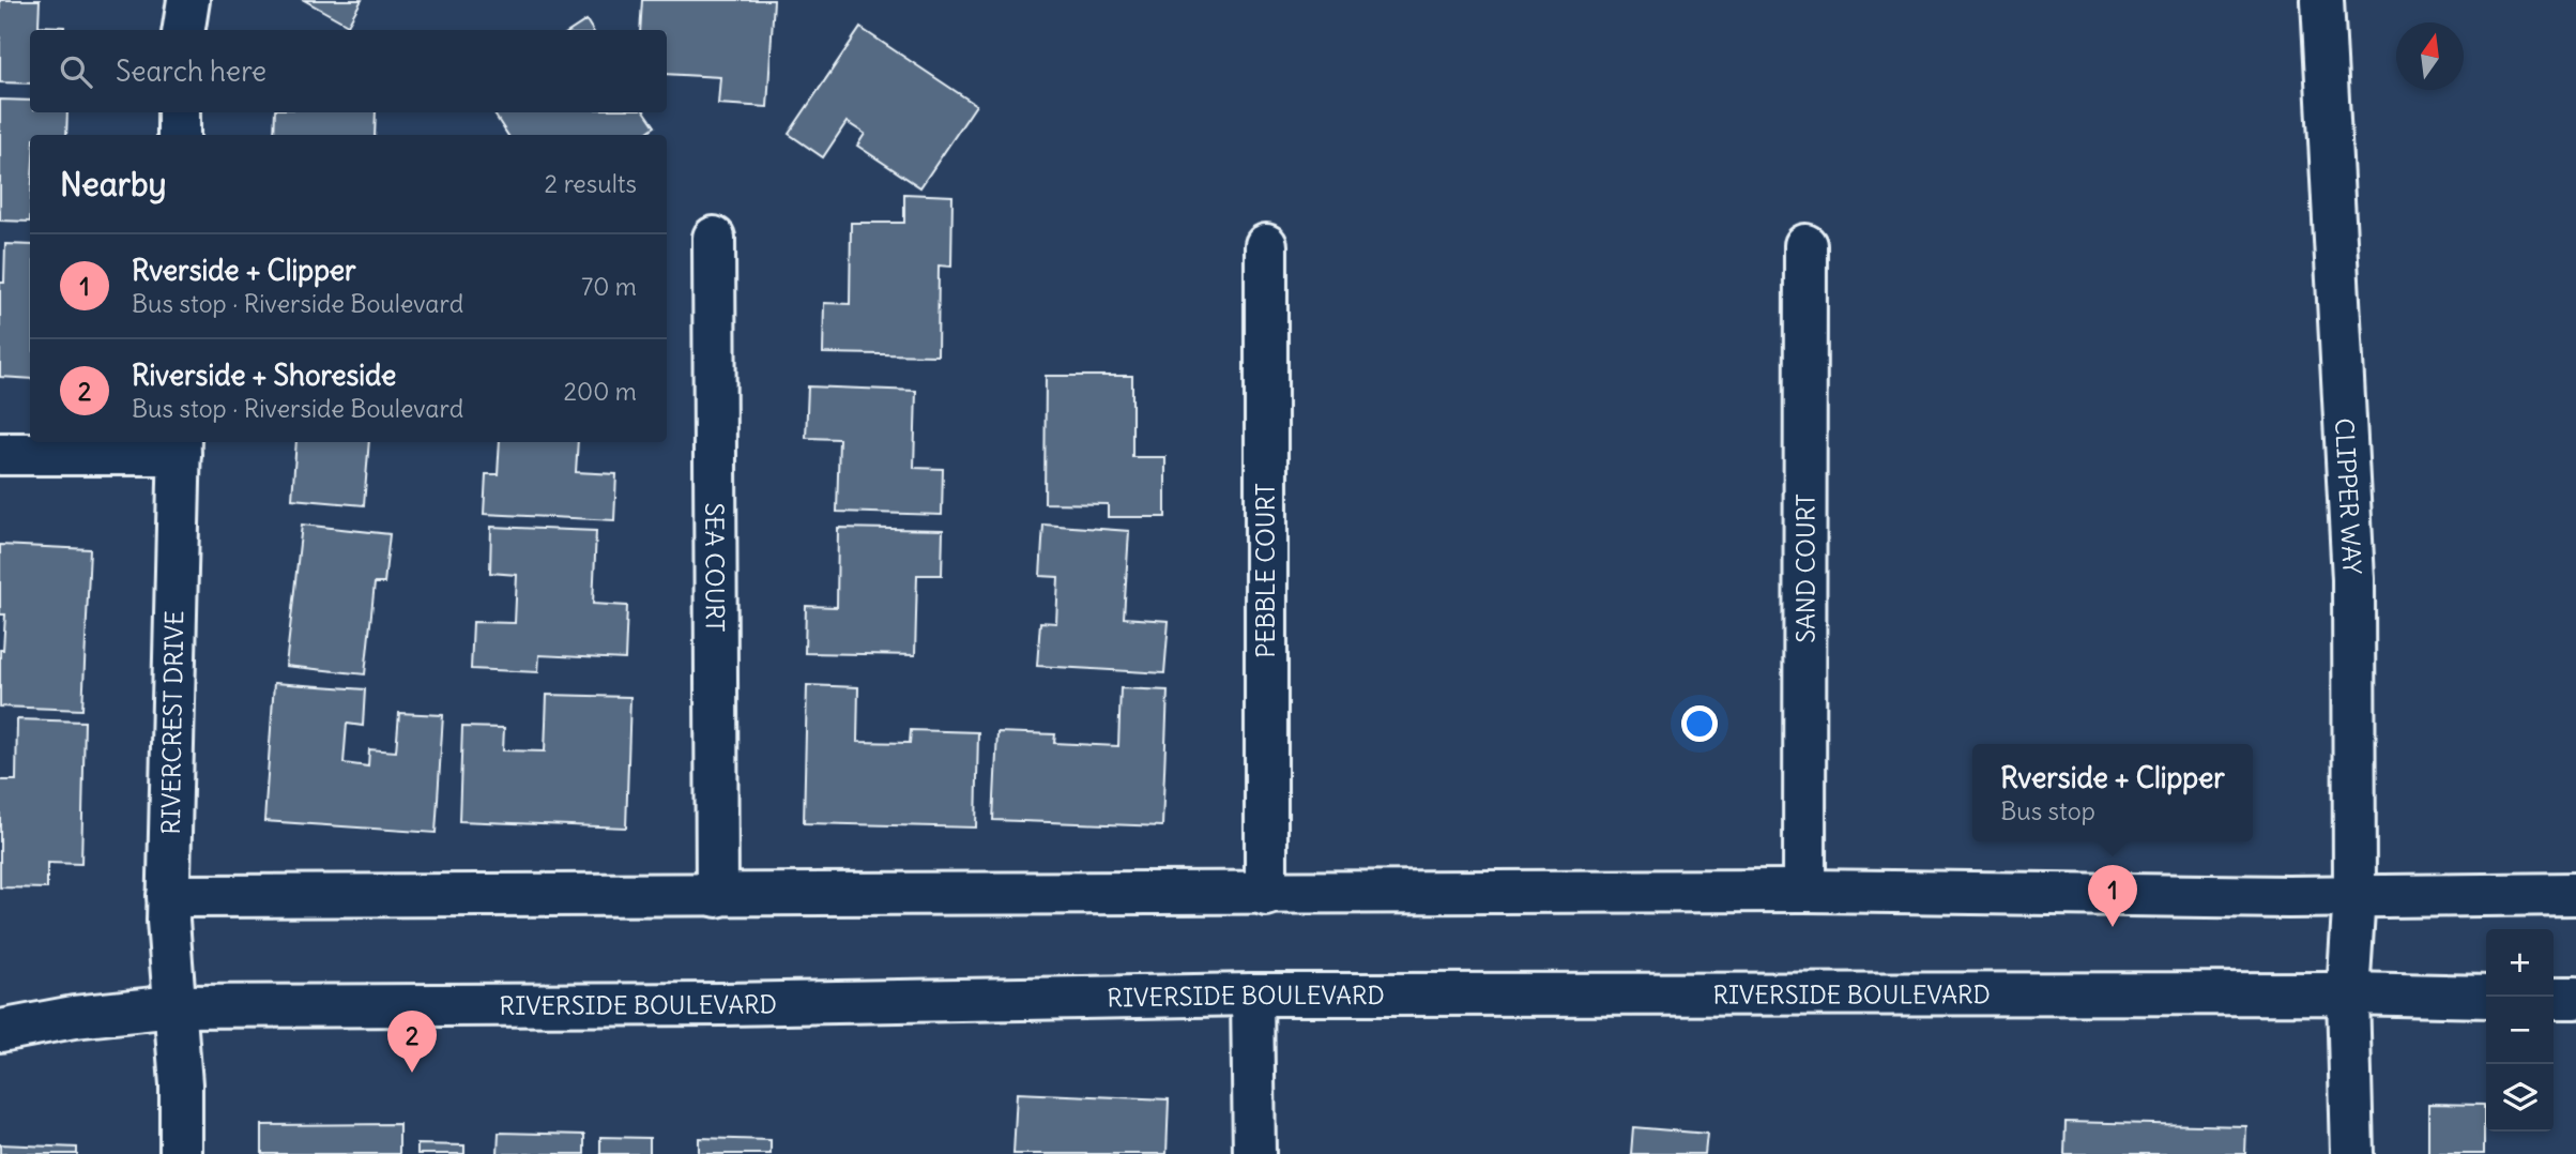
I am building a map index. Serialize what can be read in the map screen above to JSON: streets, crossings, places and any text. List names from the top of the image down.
{
  "streets": {
    "street": [
      "CLIPPER WAY",
      "SEA COURT",
      "SAND COURT",
      "PEBBLE COURT",
      "RIVERCREST DRIVE",
      "RIVERSIDE BOULEVARD"
    ]
  },
  "crossings": [
    ["CLIPPER WAY", "RIVERSIDE BOULEVARD"],
    ["RIVERCREST DRIVE", "RIVERSIDE BOULEVARD"]
  ],
  "north": "top",
  "page": {
    "search": "Search here",
    "heading": ["Nearby", "2 results"],
    "list": [
      {
        "mark": "1",
        "name": "Rverside + Clipper",
        "note": "Bus stop · Riverside Boulevard",
        "value": "70 m"
      },
      {
        "mark": "2",
        "name": "Riverside + Shoreside",
        "note": "Bus stop · Riverside Boulevard",
        "value": "200 m"
      }
    ],
    "popup": ["Rverside + Clipper", "Bus stop"],
    "pins": ["1", "2"],
    "map_buttons": ["+", "−"]
  }
}
